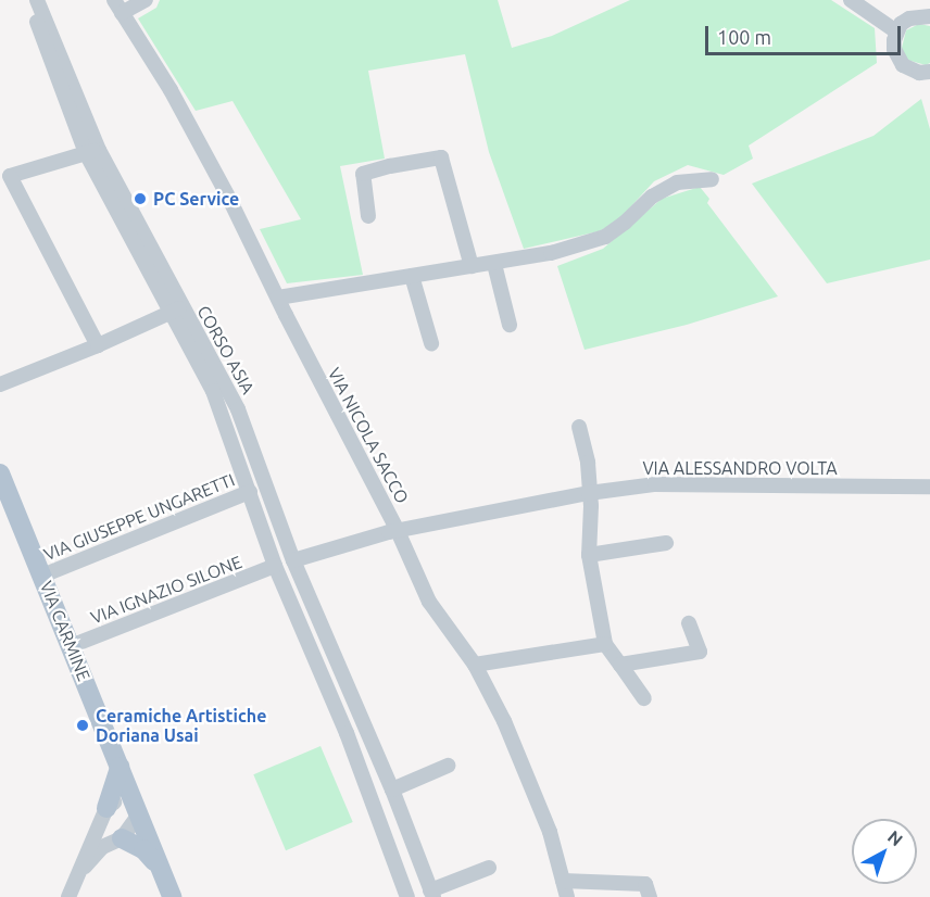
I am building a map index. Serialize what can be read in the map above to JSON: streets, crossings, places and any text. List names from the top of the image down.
{
  "streets": {
    "main road": ["VIA CARMINE"],
    "street": [
      "CORSO ASIA",
      "VIA NICOLA SACCO",
      "VIA ALESSANDRO VOLTA",
      "VIA GIUSEPPE UNGARETTI",
      "VIA IGNAZIO SILONE"
    ]
  },
  "crossings": [
    ["CORSO ASIA", "VIA ALESSANDRO VOLTA"],
    ["CORSO ASIA", "VIA GIUSEPPE UNGARETTI"],
    ["CORSO ASIA", "VIA IGNAZIO SILONE"],
    ["VIA NICOLA SACCO", "VIA ALESSANDRO VOLTA"],
    ["VIA GIUSEPPE UNGARETTI", "VIA CARMINE"],
    ["VIA IGNAZIO SILONE", "VIA CARMINE"]
  ],
  "places": ["PC Service", "Ceramiche Artistiche Doriana Usai"],
  "scale_bar": "100 m",
  "north": "top right"
}
